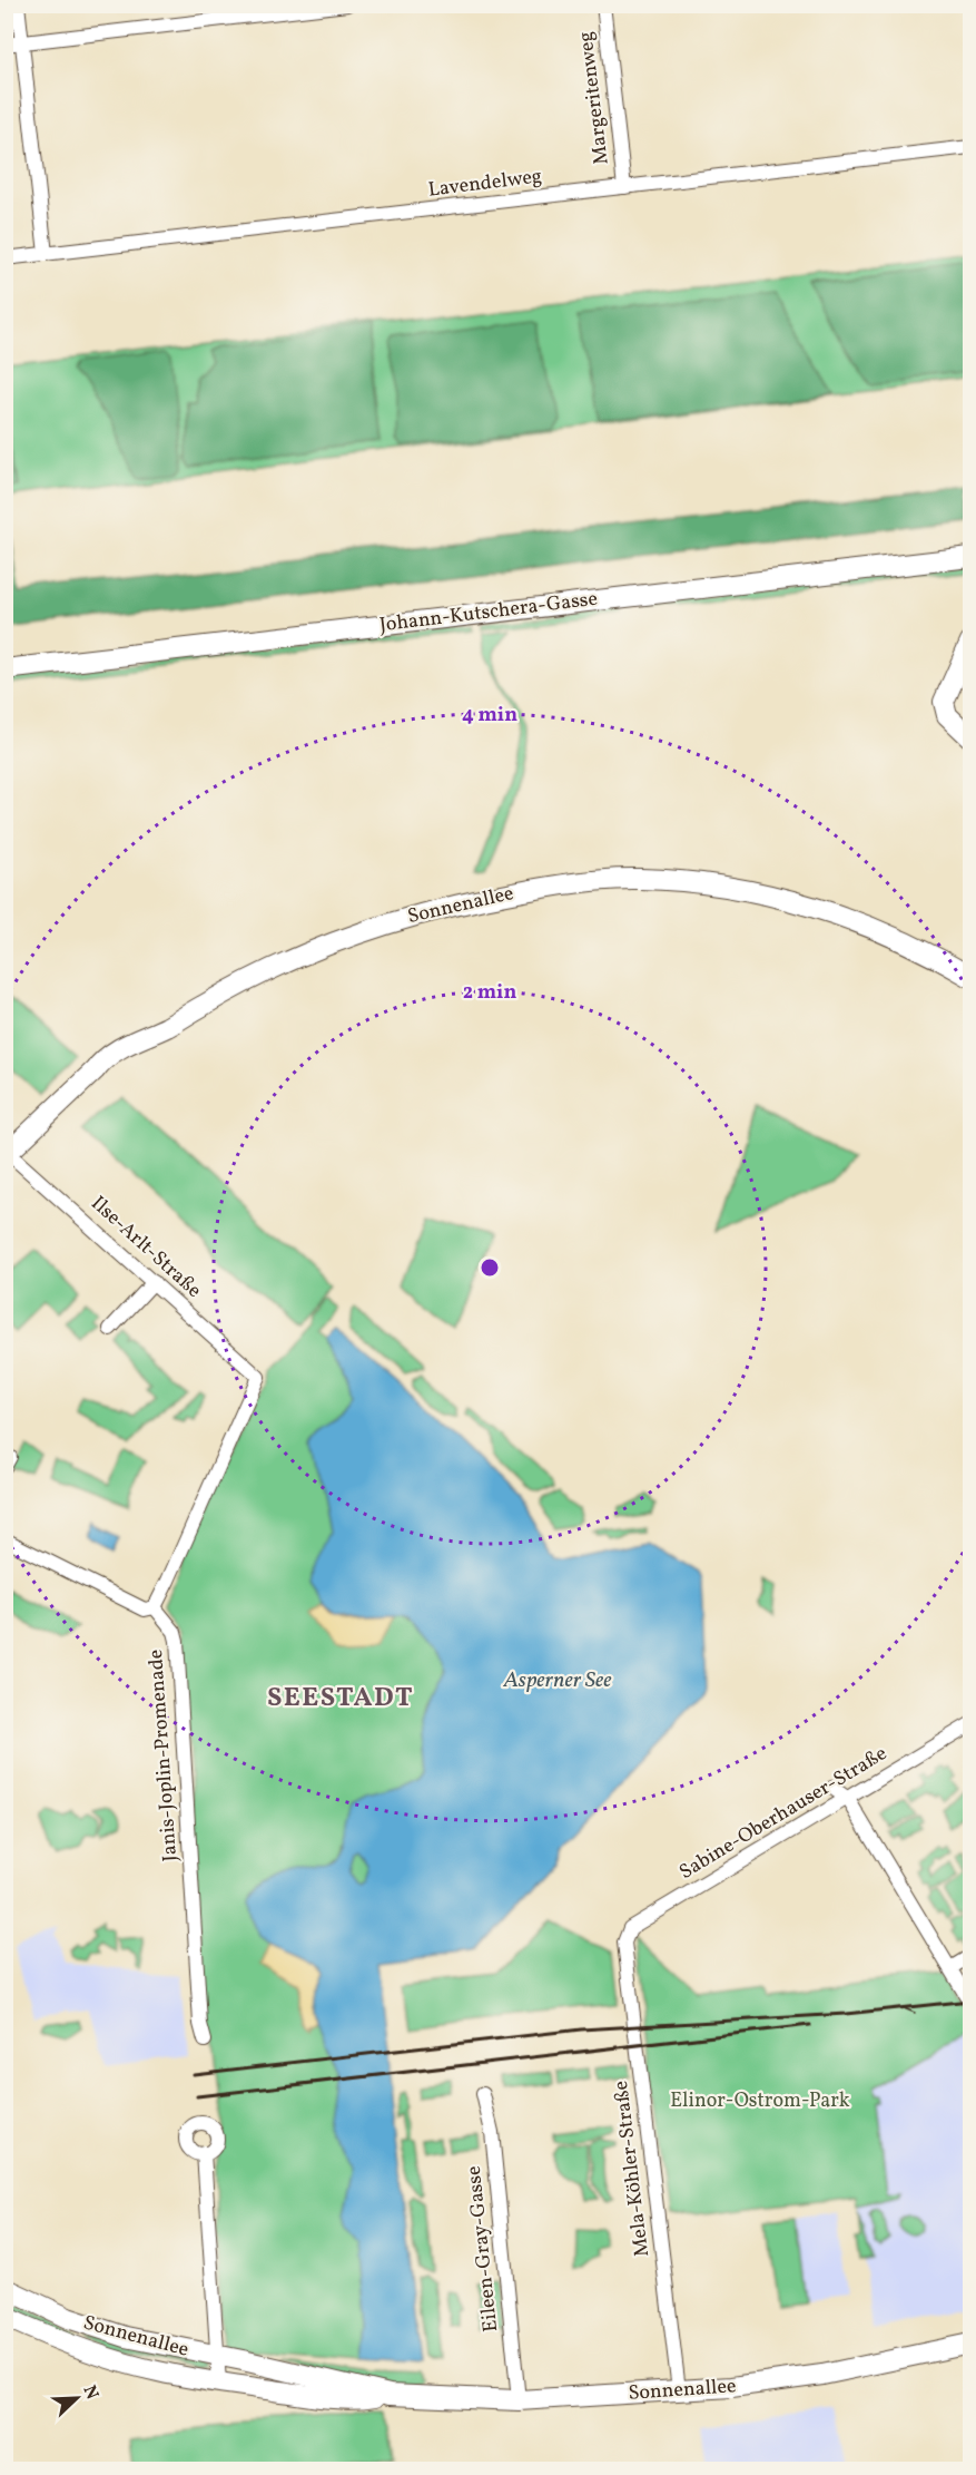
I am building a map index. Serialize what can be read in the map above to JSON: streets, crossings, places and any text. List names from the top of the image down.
{
  "streets": {
    "street": [
      "Margeritenweg",
      "Lavendelweg",
      "Johann-Kutschera-Gasse",
      "Sonnenallee",
      "Ilse-Arlt-Straße",
      "Janis-Joplin-Promenade",
      "Sabine-Oberhauser-Straße",
      "Mela-Köhler-Straße",
      "Eileen-Gray-Gasse"
    ]
  },
  "crossings": [
    ["Margeritenweg", "Lavendelweg"],
    ["Sonnenallee", "Ilse-Arlt-Straße"],
    ["Sonnenallee", "Mela-Köhler-Straße"],
    ["Sonnenallee", "Eileen-Gray-Gasse"],
    ["Ilse-Arlt-Straße", "Janis-Joplin-Promenade"],
    ["Sabine-Oberhauser-Straße", "Mela-Köhler-Straße"]
  ],
  "districts": ["SEESTADT"],
  "water": ["Asperner See"],
  "parks": ["Elinor-Ostrom-Park"],
  "north": "top right",
  "rings": ["4 min", "2 min"]
}
